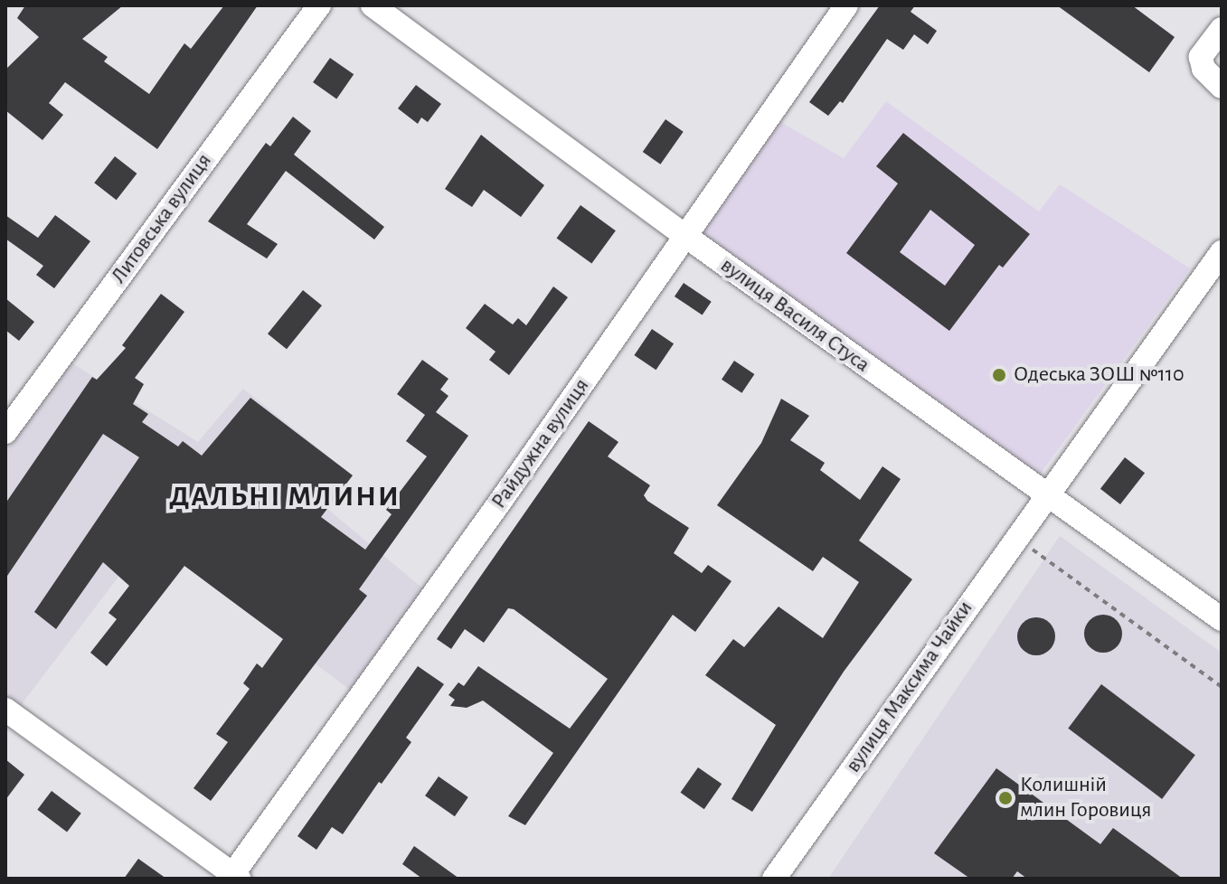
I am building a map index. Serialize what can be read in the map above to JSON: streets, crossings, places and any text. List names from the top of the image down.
{
  "streets": {
    "street": [
      "Литовська вулиця",
      "вулиця Василя Стуса",
      "Райдужна вулиця",
      "вулиця Максима Чайки"
    ]
  },
  "crossings": [
    ["вулиця Василя Стуса", "Райдужна вулиця"],
    ["вулиця Василя Стуса", "вулиця Максима Чайки"]
  ],
  "districts": ["ДАЛЬНІ МЛИНИ"],
  "places": ["Одеська ЗОШ №110", "Колишній млин Горовиця"]
}
